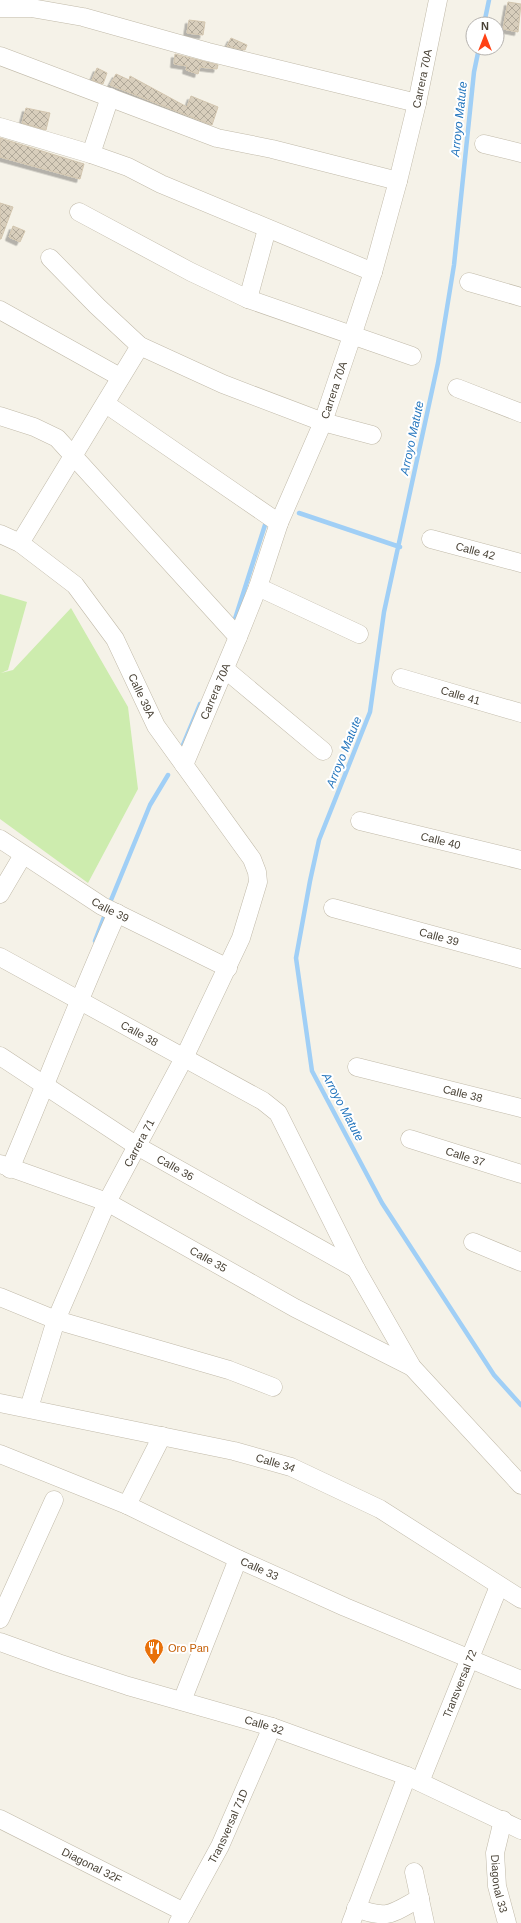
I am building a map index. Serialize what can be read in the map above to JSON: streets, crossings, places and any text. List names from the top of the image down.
{
  "streets": {
    "street": [
      "Carrera 70A",
      "Calle 42",
      "Calle 39A",
      "Calle 41",
      "Calle 40",
      "Calle 39",
      "Calle 38",
      "Carrera 71",
      "Calle 37",
      "Calle 36",
      "Calle 35",
      "Calle 34",
      "Calle 33",
      "Transversal 72",
      "Calle 32",
      "Transversal 71D",
      "Diagonal 32F",
      "Diagonal 33"
    ]
  },
  "crossings": [
    ["Carrera 70A", "Calle 39A"],
    ["Calle 39A", "Carrera 71"],
    ["Calle 39", "Carrera 71"],
    ["Calle 38", "Carrera 71"],
    ["Calle 38", "Calle 36"],
    ["Carrera 71", "Calle 36"],
    ["Carrera 71", "Calle 35"],
    ["Carrera 71", "Calle 34"],
    ["Calle 34", "Transversal 72"],
    ["Calle 33", "Transversal 72"],
    ["Transversal 72", "Calle 32"],
    ["Calle 32", "Transversal 71D"],
    ["Calle 32", "Diagonal 33"],
    ["Transversal 71D", "Diagonal 32F"]
  ],
  "water": ["Arroyo Matute"],
  "places": {
    "restaurant": ["Oro Pan"]
  },
  "north": "top"
}
